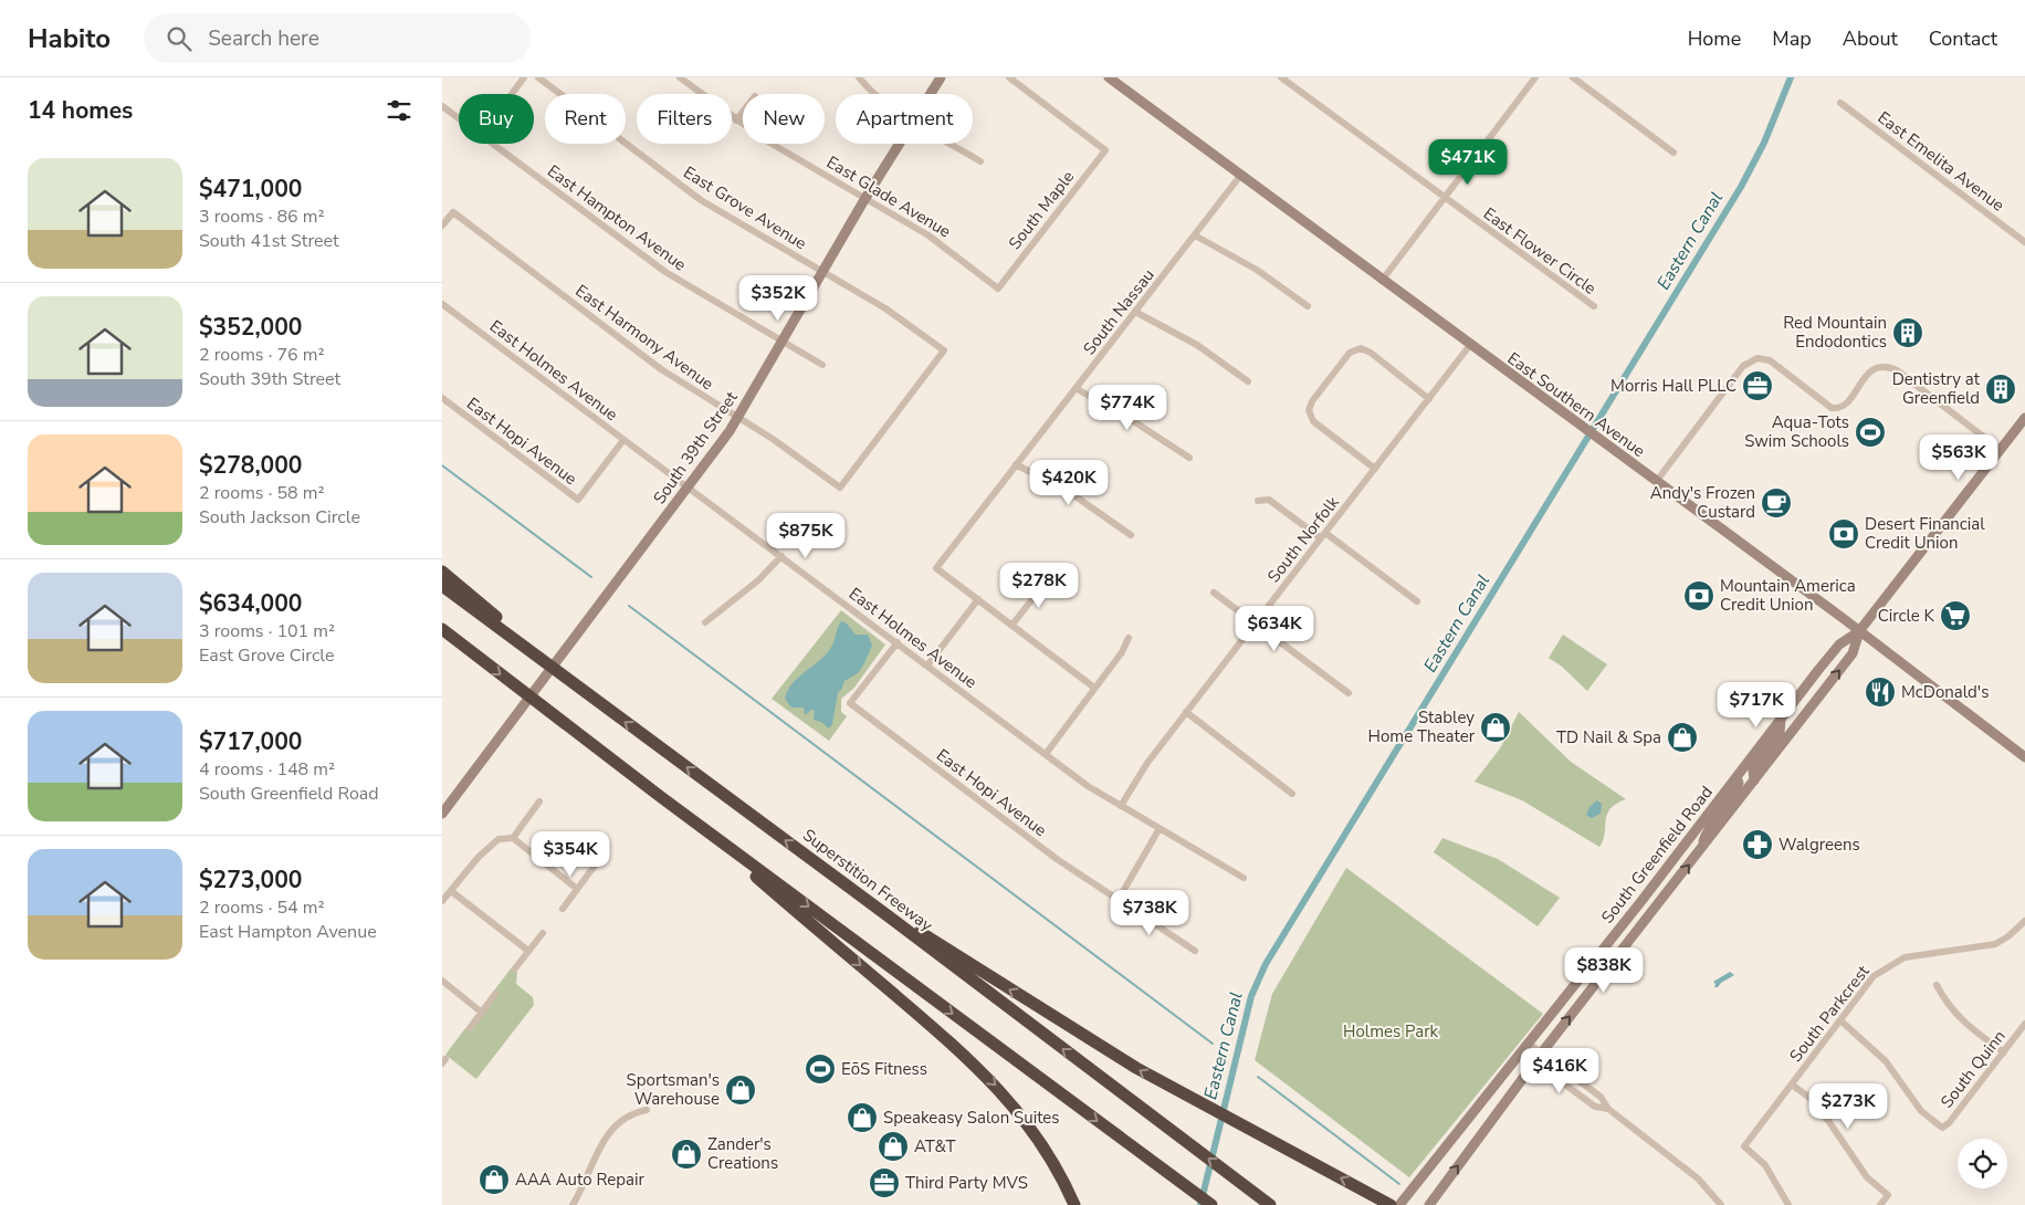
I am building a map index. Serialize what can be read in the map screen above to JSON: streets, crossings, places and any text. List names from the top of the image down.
{
  "streets": {
    "highway": ["Superstition Freeway"],
    "main road": ["East Southern Avenue", "South 39th Street", "South Greenfield Road"],
    "street": [
      "East Emelita Avenue",
      "East Glade Avenue",
      "East Grove Avenue",
      "South Maple",
      "East Hampton Avenue",
      "East Flower Circle",
      "South Nassau",
      "East Harmony Avenue",
      "East Holmes Avenue",
      "East Hopi Avenue",
      "South Norfolk",
      "South Parkcrest",
      "South Quinn"
    ]
  },
  "crossings": [
    ["East Glade Avenue", "South Maple"],
    ["East Glade Avenue", "South 39th Street"],
    ["East Grove Avenue", "East Harmony Avenue"],
    ["East Grove Avenue", "South 39th Street"],
    ["East Hampton Avenue", "South 39th Street"],
    ["South Nassau", "East Southern Avenue"],
    ["East Harmony Avenue", "South 39th Street"],
    ["East Holmes Avenue", "East Hopi Avenue"],
    ["East Holmes Avenue", "South 39th Street"],
    ["East Holmes Avenue", "South Norfolk"],
    ["East Southern Avenue", "South Norfolk"],
    ["East Southern Avenue", "South Greenfield Road"],
    ["South Parkcrest", "South Quinn"]
  ],
  "water": ["Eastern Canal"],
  "parks": ["Holmes Park"],
  "places": {
    "building": ["Red Mountain Endodontics", "Dentistry at Greenfield"],
    "office": ["Morris Hall PLLC", "Third Party MVS"],
    "sports": ["Aqua-Tots Swim Schools", "EōS Fitness"],
    "cafe": ["Andy's Frozen Custard"],
    "bank": ["Desert Financial Credit Union", "Mountain America Credit Union"],
    "supermarket": ["Circle K"],
    "restaurant": ["McDonald's"],
    "shop": [
      "Stabley Home Theater",
      "TD Nail & Spa",
      "Sportsman's Warehouse",
      "Speakeasy Salon Suites",
      "AT&T",
      "Zander's Creations",
      "AAA Auto Repair"
    ],
    "pharmacy": ["Walgreens"]
  },
  "page": {
    "header": "Habito",
    "search": "Search here",
    "nav": [
      "Home",
      "Map",
      "About",
      "Contact"
    ],
    "heading": "14 homes",
    "chip": [
      "Buy",
      "Rent",
      "Filters",
      "New",
      "Apartment"
    ],
    "price": [
      "$471K",
      "$352K",
      "$774K",
      "$563K",
      "$420K",
      "$875K",
      "$278K",
      "$634K",
      "$717K",
      "$354K",
      "$738K",
      "$838K",
      "$416K",
      "$273K"
    ],
    "list": [
      {
        "name": "$471,000",
        "note": "3 rooms · 86 m² · South 41st Street"
      },
      {
        "name": "$352,000",
        "note": "2 rooms · 76 m² · South 39th Street"
      },
      {
        "name": "$278,000",
        "note": "2 rooms · 58 m² · South Jackson Circle"
      },
      {
        "name": "$634,000",
        "note": "3 rooms · 101 m² · East Grove Circle"
      },
      {
        "name": "$717,000",
        "note": "4 rooms · 148 m² · South Greenfield Road"
      },
      {
        "name": "$273,000",
        "note": "2 rooms · 54 m² · East Hampton Avenue"
      }
    ]
  }
}
